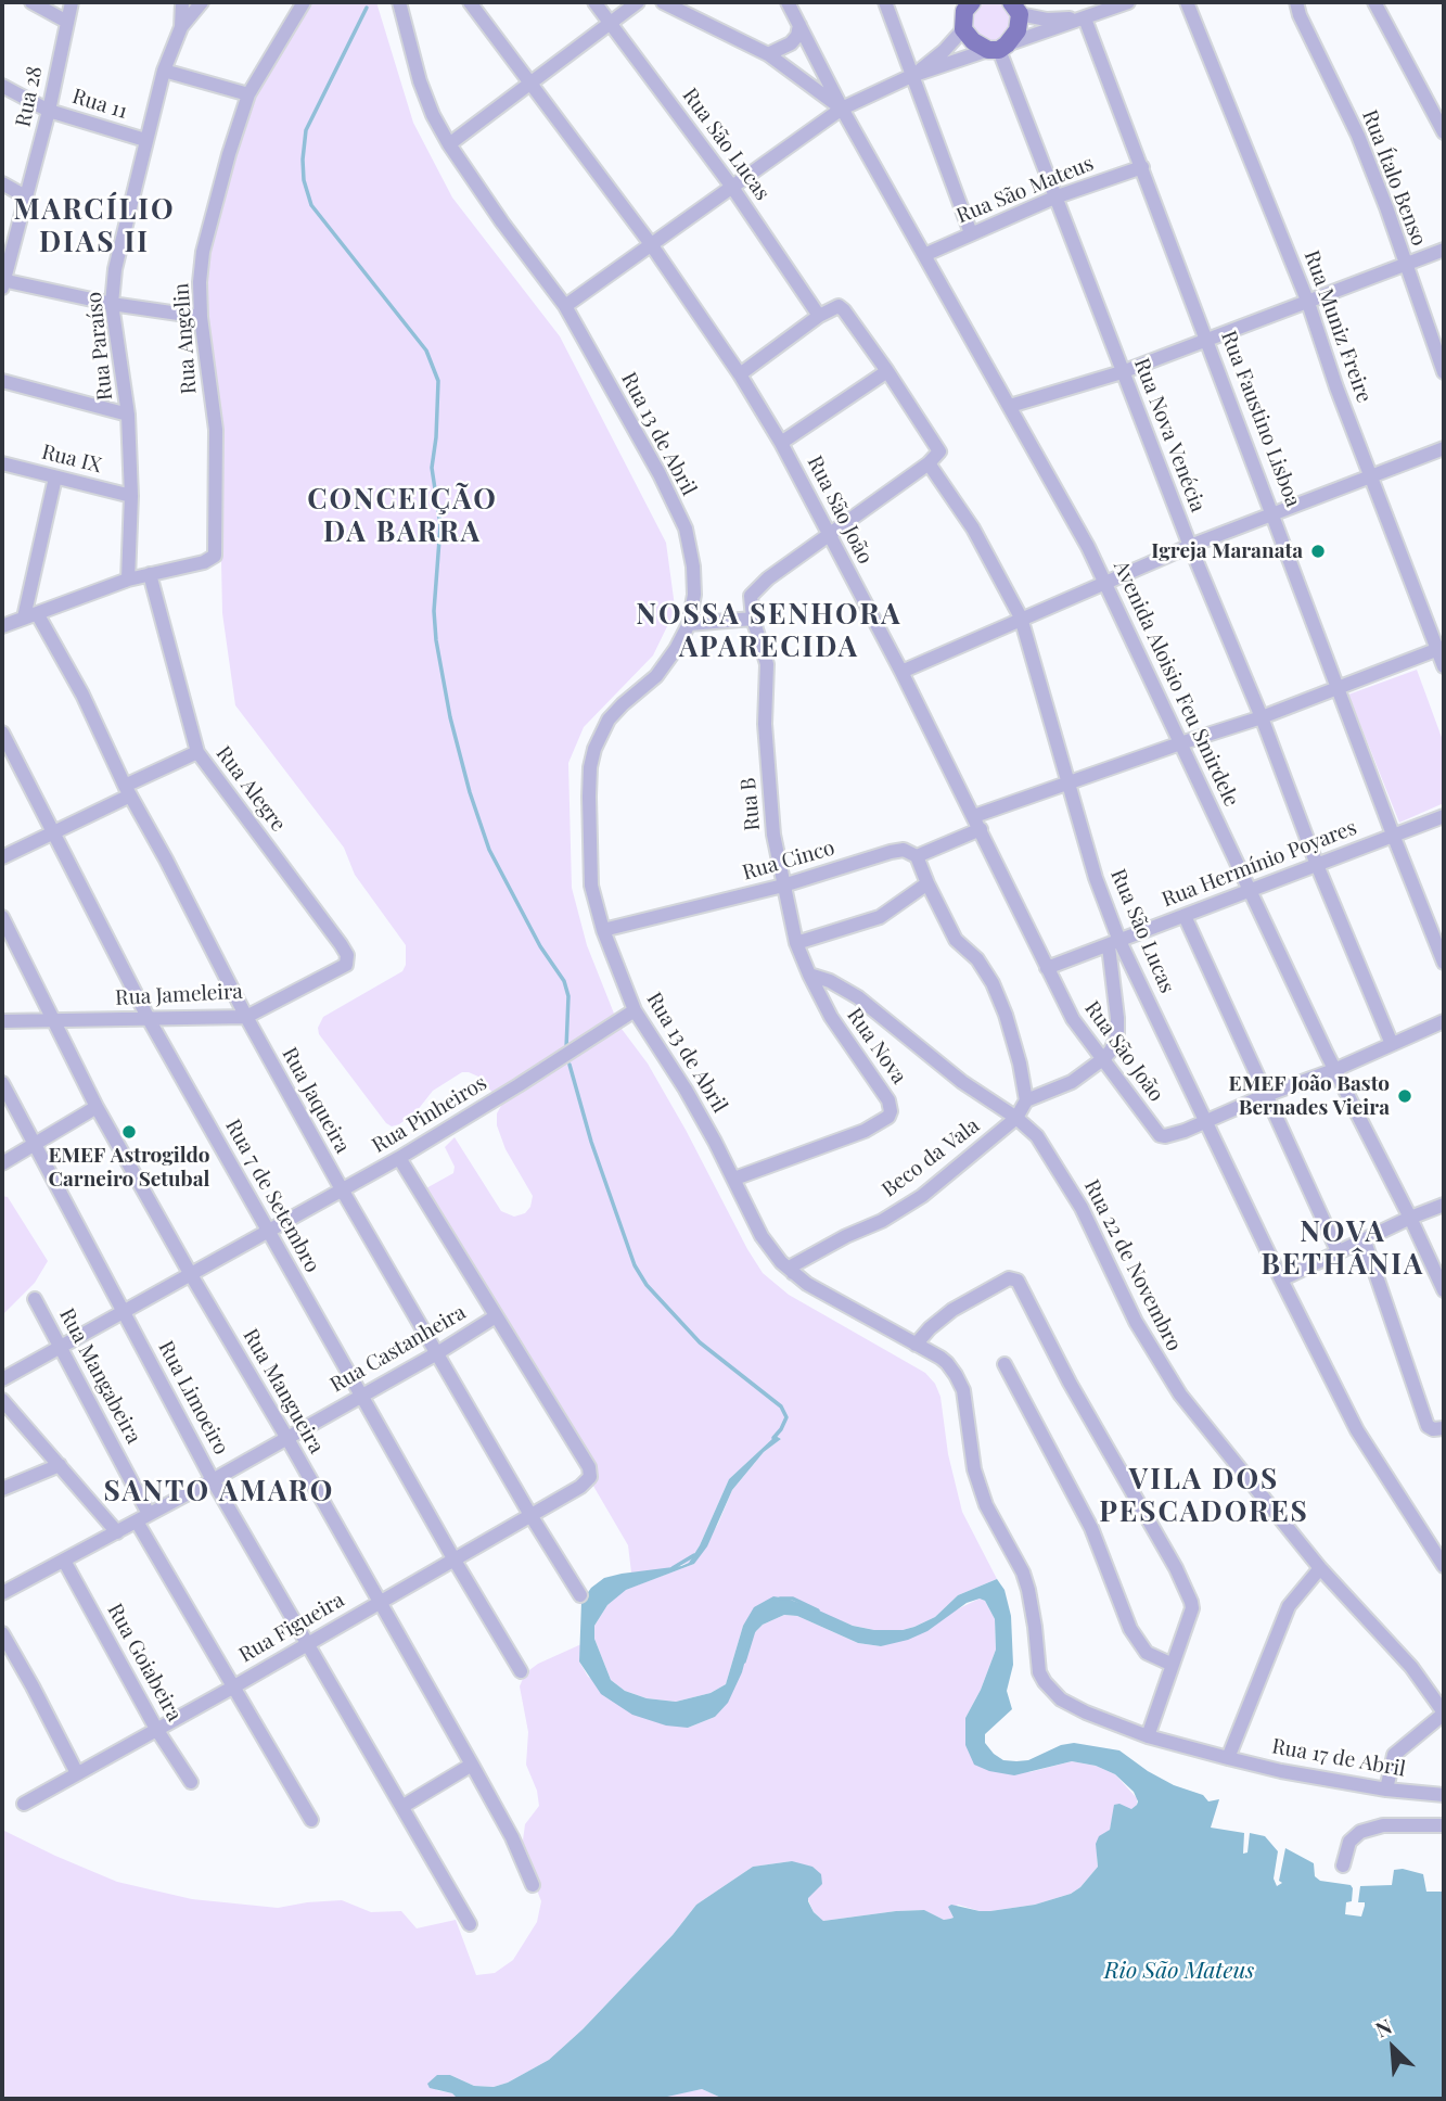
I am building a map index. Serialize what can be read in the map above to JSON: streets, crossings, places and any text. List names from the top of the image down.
{
  "streets": {
    "street": [
      "Rua 28",
      "Rua 11",
      "Rua São Lucas",
      "Rua Ítalo Benso",
      "Rua São Mateus",
      "Rua Muniz Freire",
      "Rua Angelin",
      "Rua Paraíso",
      "Rua Faustino Lisboa",
      "Rua 13 de Abril",
      "Rua Nova Venécia",
      "Rua IX",
      "Rua São João",
      "Avenida Aloisio Feu Smirdele",
      "Rua Alegre",
      "Rua B",
      "Rua Cinco",
      "Rua Hermínio Poyares",
      "Rua Jameleira",
      "Rua Nova",
      "Rua Jaqueira",
      "Rua Pinheiros",
      "Beco da Vala",
      "Rua 7 de Setembro",
      "Rua 22 de Novembro",
      "Rua Castanheira",
      "Rua Mangabeira",
      "Rua Mangueira",
      "Rua Limoeiro",
      "Rua Figueira",
      "Rua Goiabeira",
      "Rua 17 de Abril"
    ]
  },
  "crossings": [
    ["Rua 28", "Rua 11"],
    ["Rua 11", "Rua Paraíso"],
    ["Rua São Lucas", "Rua São João"],
    ["Rua São Lucas", "Rua Cinco"],
    ["Rua São Lucas", "Rua Hermínio Poyares"],
    ["Rua São Mateus", "Rua Faustino Lisboa"],
    ["Rua São Mateus", "Rua Nova Venécia"],
    ["Rua São Mateus", "Avenida Aloisio Feu Smirdele"],
    ["Rua Muniz Freire", "Rua Cinco"],
    ["Rua Angelin", "Rua Alegre"],
    ["Rua Paraíso", "Rua IX"],
    ["Rua Faustino Lisboa", "Rua Cinco"],
    ["Rua Faustino Lisboa", "Rua Hermínio Poyares"],
    ["Rua 13 de Abril", "Rua Cinco"],
    ["Rua 13 de Abril", "Rua Nova"],
    ["Rua 13 de Abril", "Rua Pinheiros"],
    ["Rua 13 de Abril", "Beco da Vala"],
    ["Rua 13 de Abril", "Rua 17 de Abril"],
    ["Rua Nova Venécia", "Rua Cinco"],
    ["Rua Nova Venécia", "Rua Hermínio Poyares"],
    ["Rua São João", "Rua Cinco"],
    ["Rua São João", "Rua Hermínio Poyares"],
    ["Avenida Aloisio Feu Smirdele", "Rua Cinco"],
    ["Avenida Aloisio Feu Smirdele", "Rua Hermínio Poyares"],
    ["Rua Alegre", "Rua Jameleira"],
    ["Rua B", "Rua Cinco"],
    ["Rua B", "Rua Nova"],
    ["Rua Jameleira", "Rua Jaqueira"],
    ["Rua Jameleira", "Rua 7 de Setembro"],
    ["Rua Jameleira", "Rua Mangueira"],
    ["Rua Jaqueira", "Rua Pinheiros"],
    ["Rua Jaqueira", "Rua Castanheira"],
    ["Rua Jaqueira", "Rua Figueira"],
    ["Rua Pinheiros", "Rua 7 de Setembro"],
    ["Rua Pinheiros", "Rua Mangabeira"],
    ["Rua Pinheiros", "Rua Mangueira"],
    ["Rua Pinheiros", "Rua Limoeiro"],
    ["Beco da Vala", "Rua 22 de Novembro"],
    ["Rua 7 de Setembro", "Rua Castanheira"],
    ["Rua 7 de Setembro", "Rua Figueira"],
    ["Rua Castanheira", "Rua Mangabeira"],
    ["Rua Castanheira", "Rua Mangueira"],
    ["Rua Castanheira", "Rua Limoeiro"],
    ["Rua Castanheira", "Rua Figueira"],
    ["Rua Castanheira", "Rua Goiabeira"],
    ["Rua Mangabeira", "Rua Figueira"],
    ["Rua Mangueira", "Rua Figueira"],
    ["Rua Limoeiro", "Rua Figueira"],
    ["Rua Figueira", "Rua Goiabeira"]
  ],
  "districts": [
    "MARCÍLIO DIAS II",
    "CONCEIÇÃO DA BARRA",
    "NOSSA SENHORA APARECIDA",
    "NOVA BETHÂNIA",
    "VILA DOS PESCADORES",
    "SANTO AMARO"
  ],
  "water": ["Rio São Mateus"],
  "places": ["Igreja Maranata", "EMEF João Basto Bernades Vieira", "EMEF Astrogildo Carneiro Setubal"],
  "north": "top left"
}
